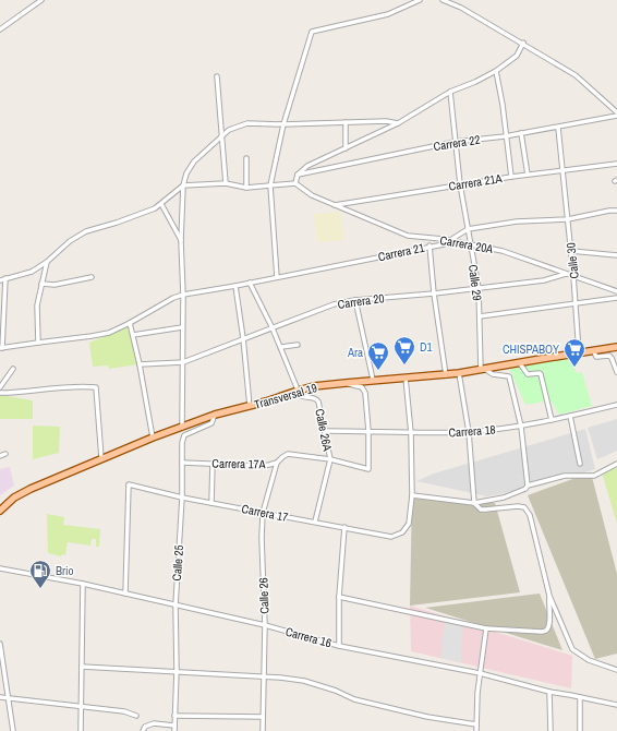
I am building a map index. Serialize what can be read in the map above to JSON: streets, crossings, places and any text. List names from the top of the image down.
{
  "streets": {
    "main road": ["Transversal 19"],
    "street": [
      "Carrera 22",
      "Carrera 21A",
      "Carrera 20A",
      "Carrera 21",
      "Calle 30",
      "Calle 29",
      "Carrera 20",
      "Calle 26A",
      "Carrera 18",
      "Carrera 17A",
      "Carrera 17",
      "Calle 25",
      "Calle 26",
      "Carrera 16"
    ]
  },
  "crossings": [
    ["Carrera 22", "Calle 30"],
    ["Carrera 22", "Calle 29"],
    ["Carrera 21A", "Carrera 20A"],
    ["Carrera 21A", "Calle 30"],
    ["Carrera 21A", "Calle 29"],
    ["Carrera 20A", "Carrera 21"],
    ["Carrera 20A", "Calle 30"],
    ["Carrera 20A", "Calle 29"],
    ["Carrera 20A", "Carrera 20"],
    ["Carrera 21", "Calle 30"],
    ["Carrera 21", "Calle 29"],
    ["Calle 30", "Transversal 19"],
    ["Calle 29", "Carrera 20"],
    ["Calle 29", "Transversal 19"],
    ["Transversal 19", "Calle 26A"],
    ["Transversal 19", "Calle 25"],
    ["Calle 26A", "Carrera 18"],
    ["Calle 26A", "Carrera 17A"],
    ["Calle 26A", "Carrera 17"],
    ["Carrera 18", "Carrera 17A"],
    ["Carrera 17A", "Calle 25"],
    ["Carrera 17A", "Calle 26"],
    ["Carrera 17", "Calle 25"],
    ["Carrera 17", "Calle 26"],
    ["Carrera 17", "Carrera 16"],
    ["Calle 25", "Carrera 16"],
    ["Calle 26", "Carrera 16"]
  ],
  "places": {
    "supermarket": ["D1", "CHISPABOY", "Ara"],
    "fuel station": ["Brio"]
  }
}
